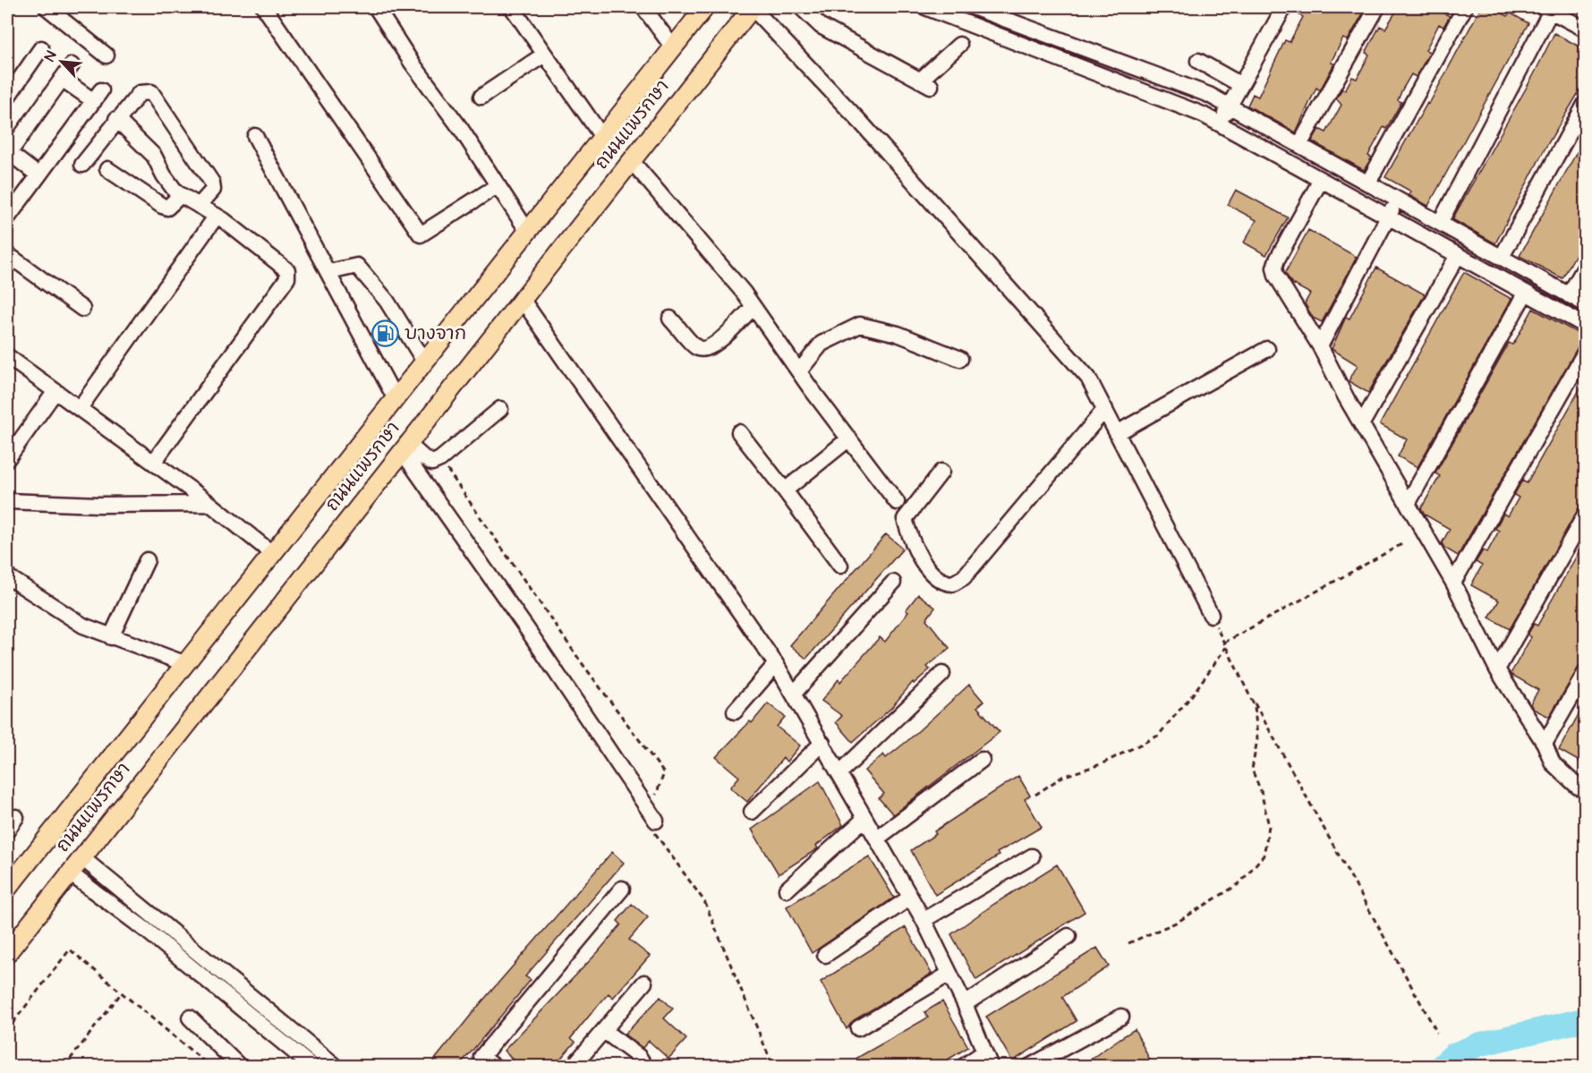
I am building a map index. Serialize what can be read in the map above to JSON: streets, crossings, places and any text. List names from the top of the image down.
{
  "streets": {
    "main road": ["ถนนแพรกษา"]
  },
  "places": {
    "fuel station": ["บางจาก"]
  },
  "north": "top left"
}
